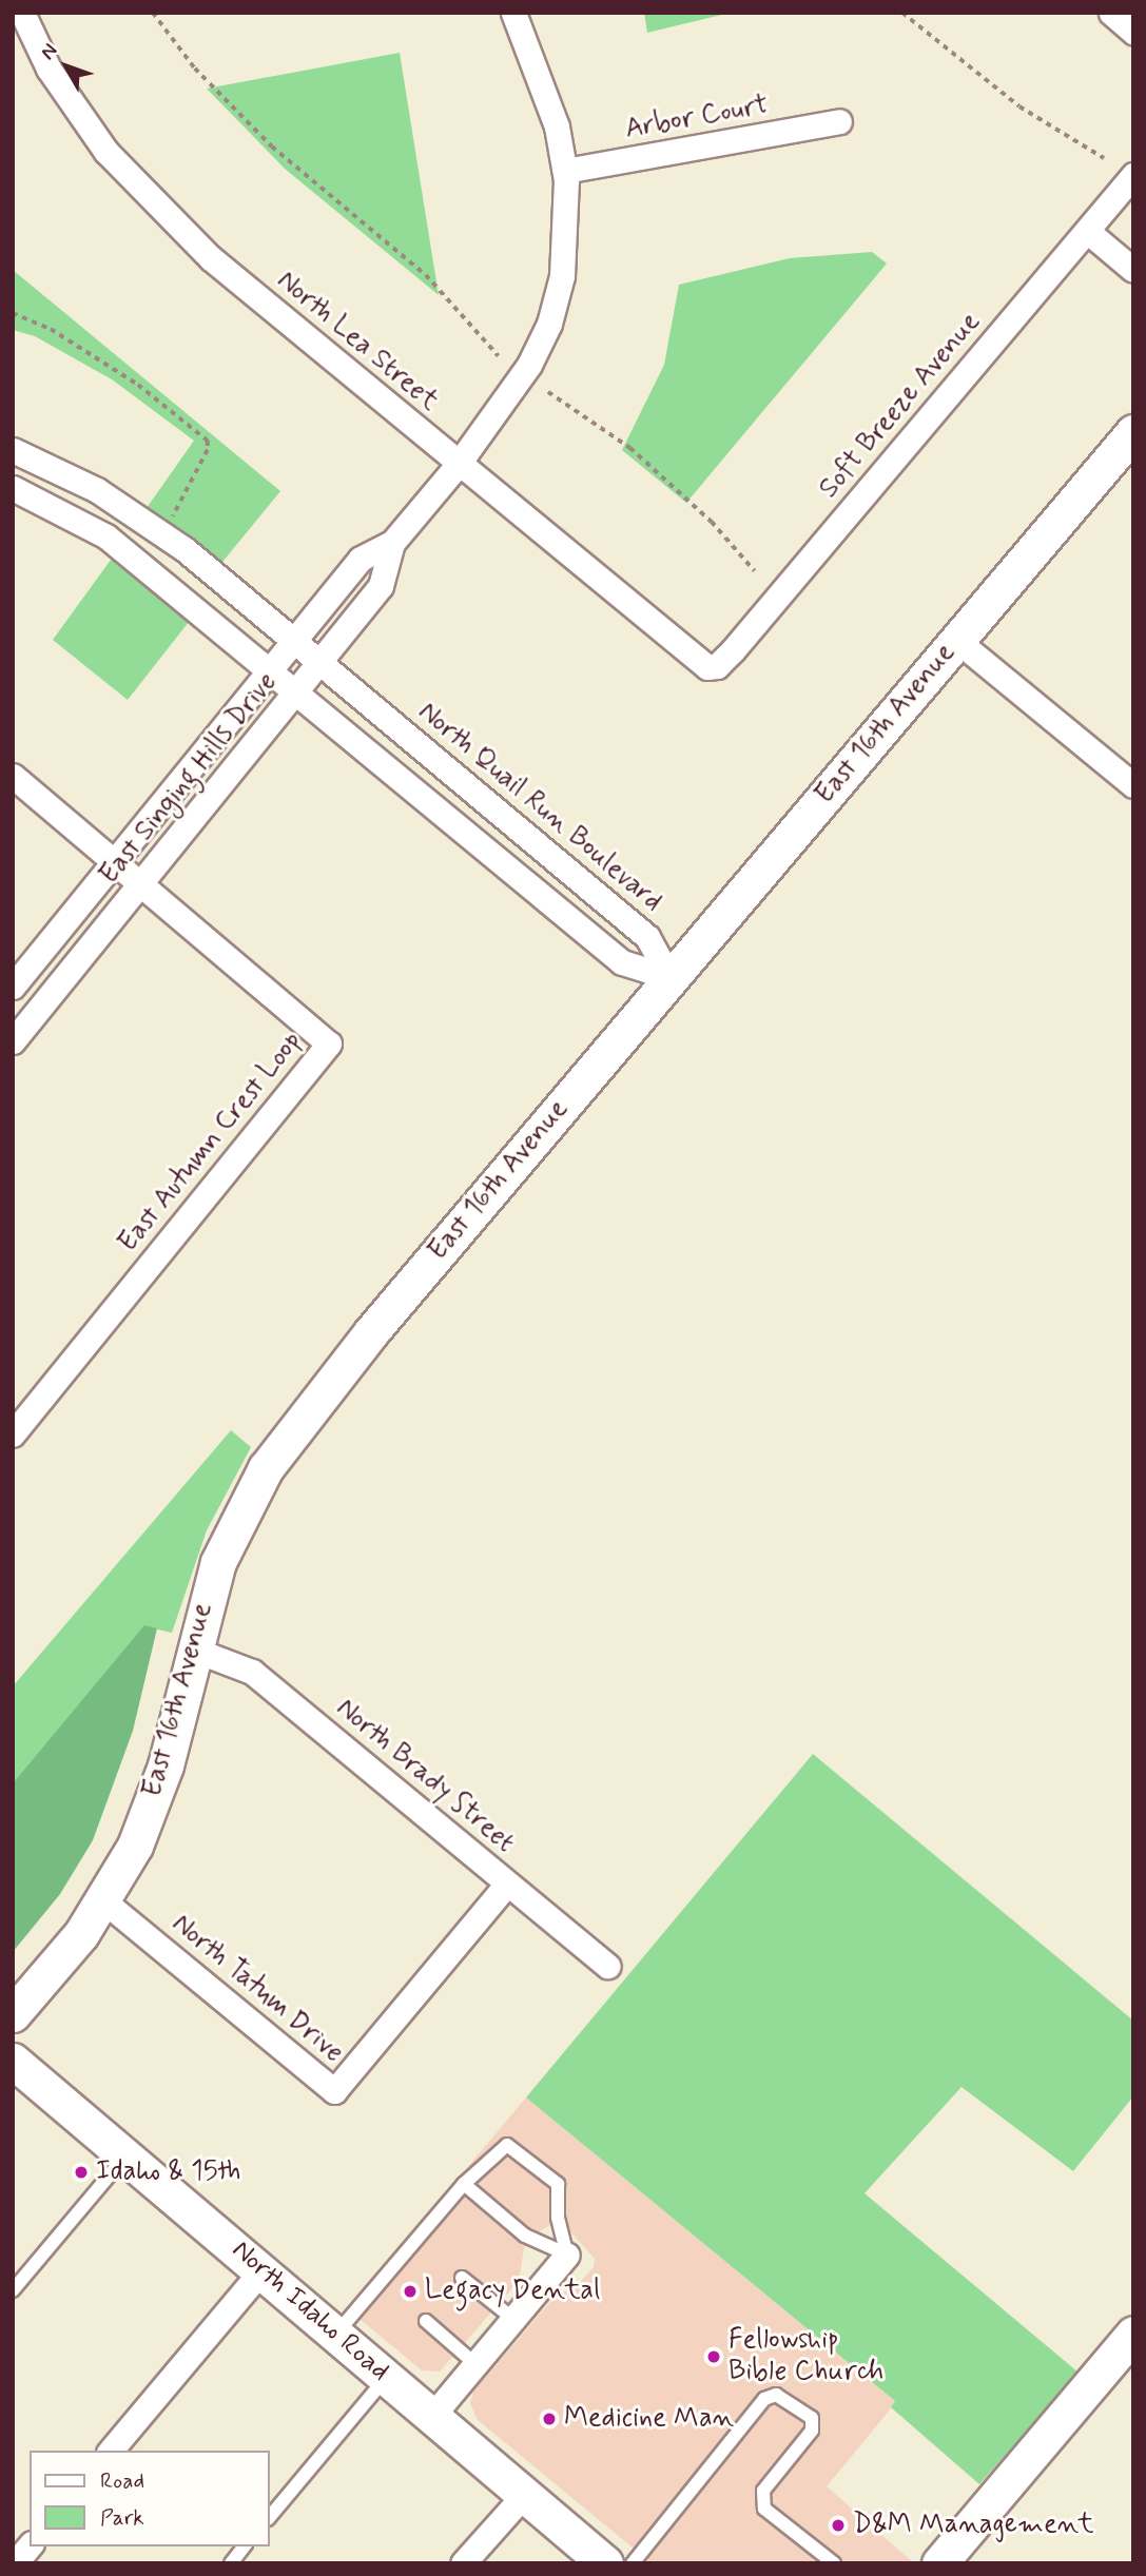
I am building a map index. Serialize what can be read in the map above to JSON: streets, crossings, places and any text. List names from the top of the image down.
{
  "streets": {
    "street": [
      "Arbor Court",
      "North Lea Street",
      "Soft Breeze Avenue",
      "East 16th Avenue",
      "East Singing Hills Drive",
      "North Quail Run Boulevard",
      "East Autumn Crest Loop",
      "North Brady Street",
      "North Tatum Drive",
      "North Idaho Road"
    ]
  },
  "crossings": [
    ["Arbor Court", "East Singing Hills Drive"],
    ["North Lea Street", "Soft Breeze Avenue"],
    ["North Lea Street", "East Singing Hills Drive"],
    ["East 16th Avenue", "North Quail Run Boulevard"],
    ["East 16th Avenue", "North Brady Street"],
    ["East 16th Avenue", "North Tatum Drive"],
    ["East Singing Hills Drive", "North Quail Run Boulevard"],
    ["East Singing Hills Drive", "East Autumn Crest Loop"],
    ["North Brady Street", "North Tatum Drive"]
  ],
  "places": [
    "Idaho & 15th",
    "Legacy Dental",
    "Fellowship Bible Church",
    "Medicine Man",
    "D&M Management"
  ],
  "legend": ["Road", "Park"],
  "north": "top left"
}
